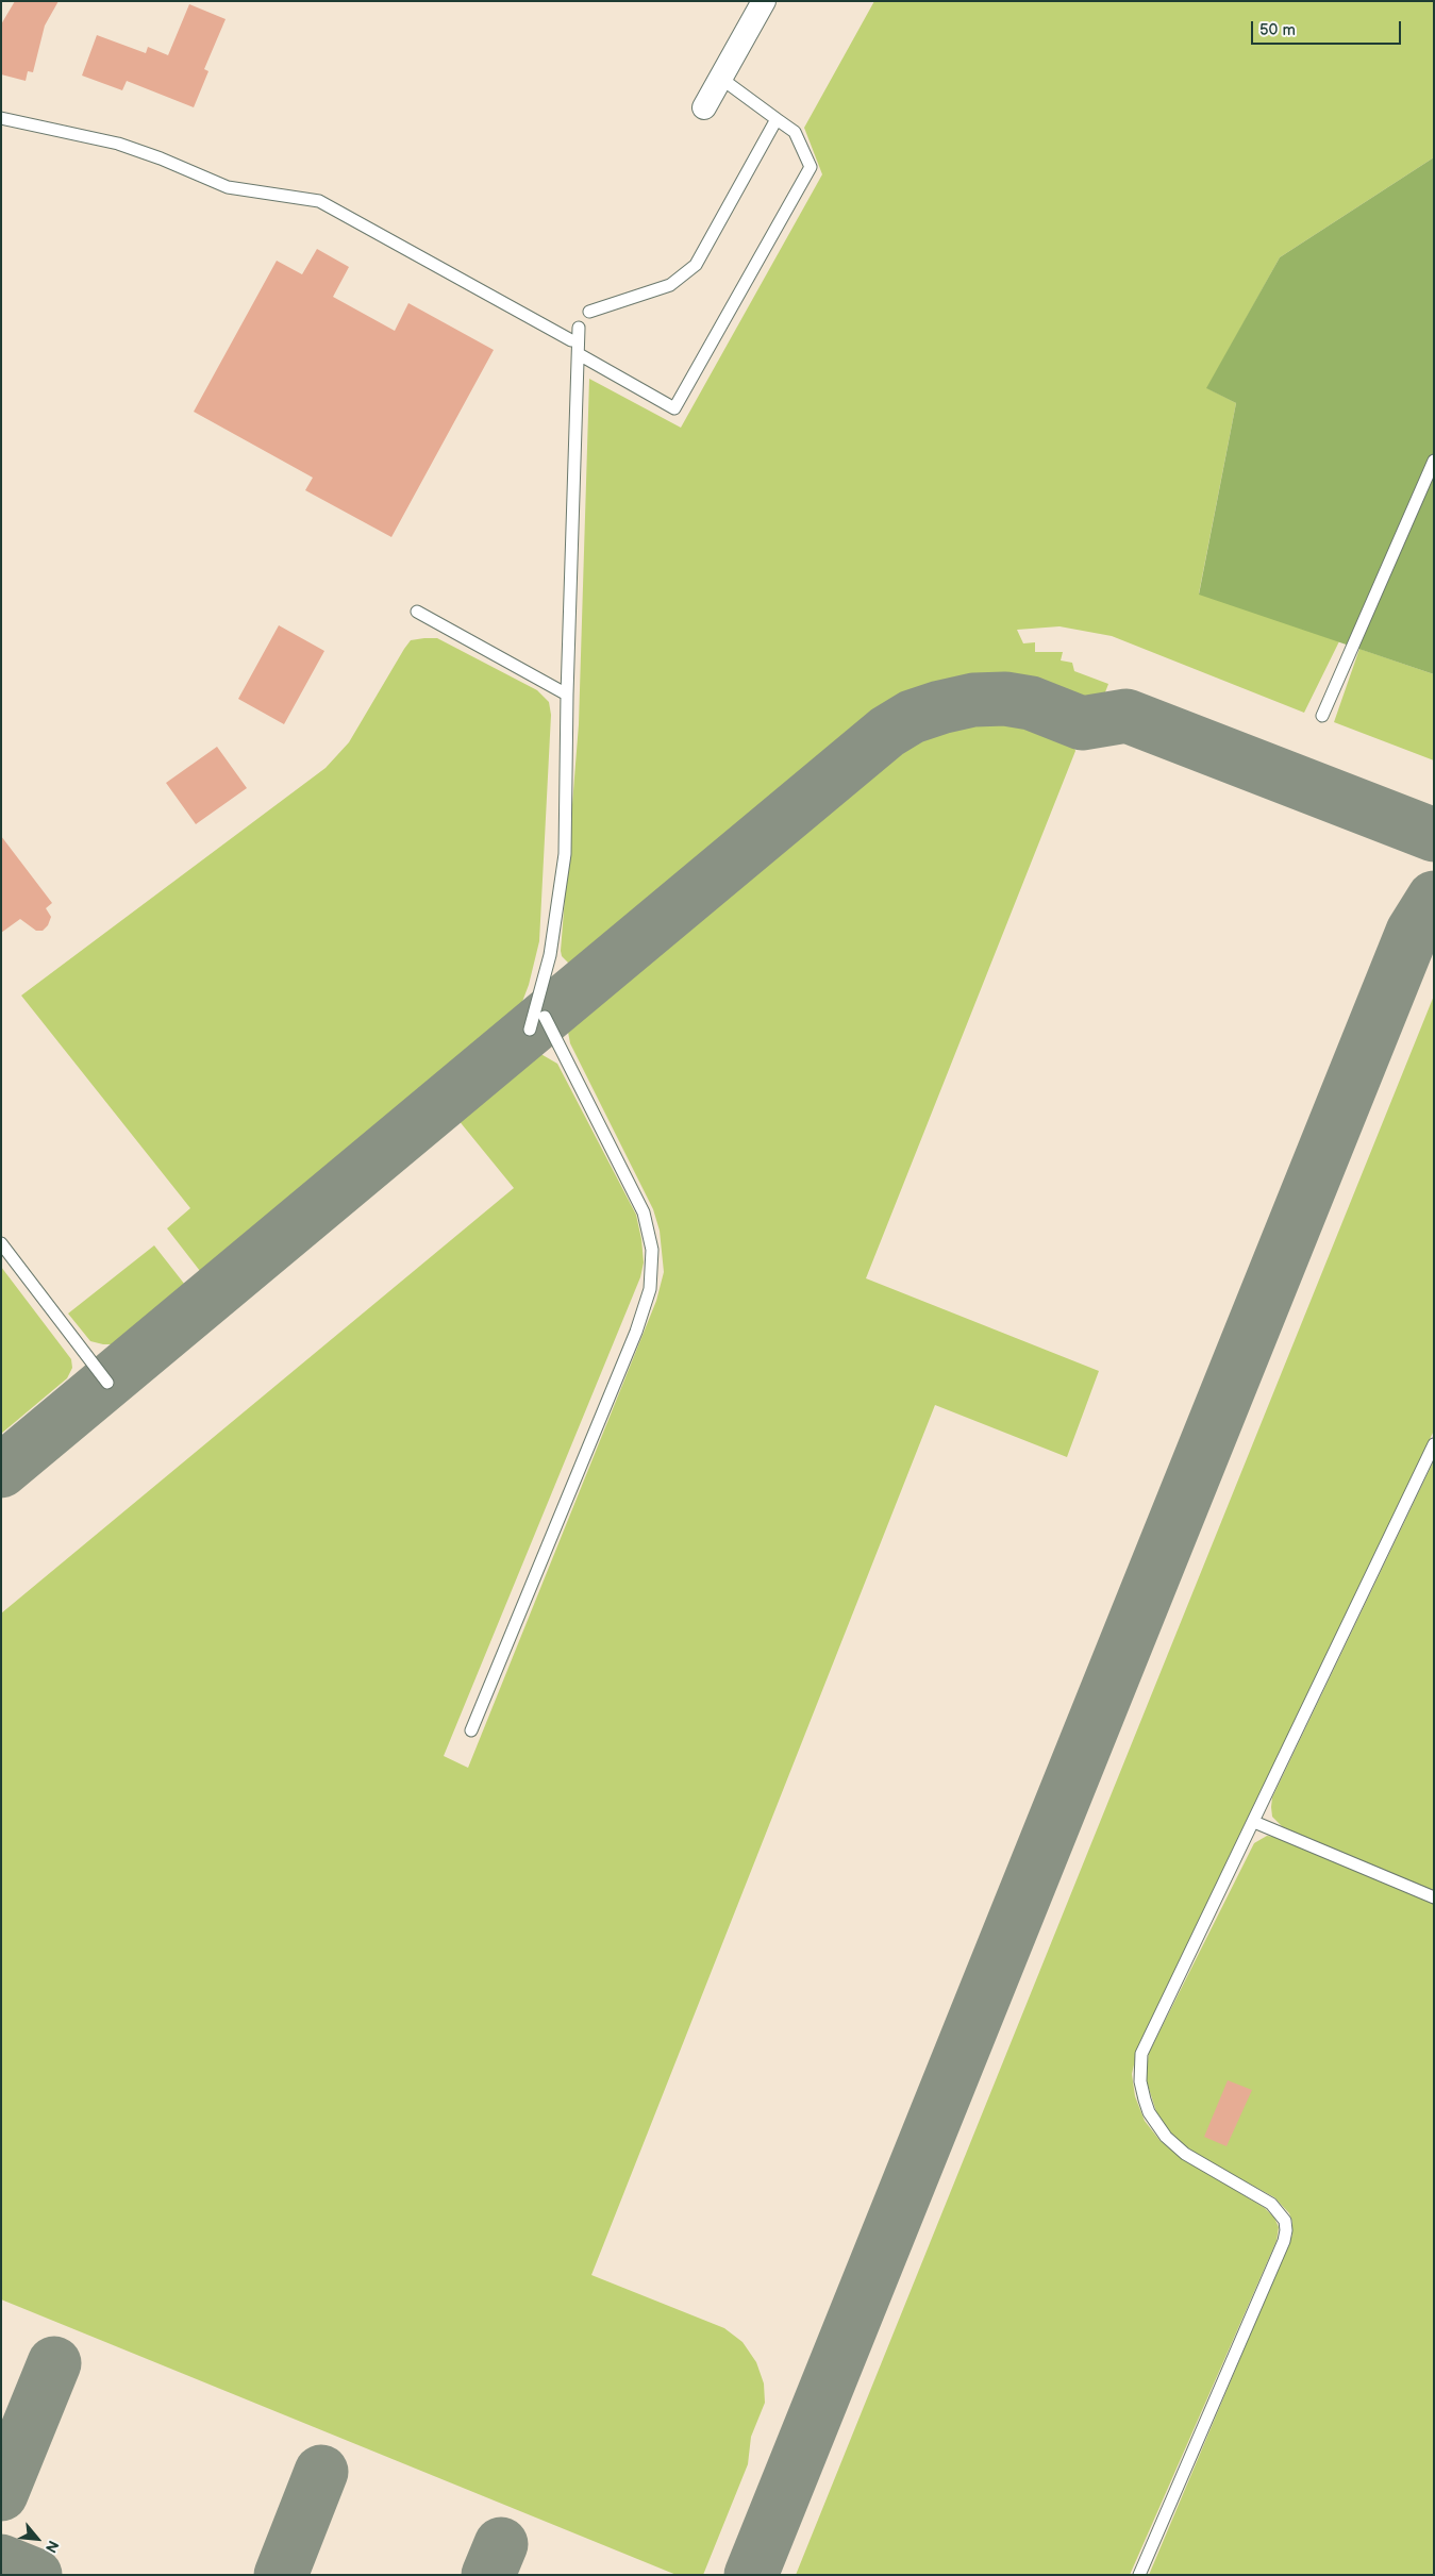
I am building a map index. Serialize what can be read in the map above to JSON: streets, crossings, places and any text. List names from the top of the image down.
{
  "scale_bar": "50 m",
  "north": "bottom right"
}
